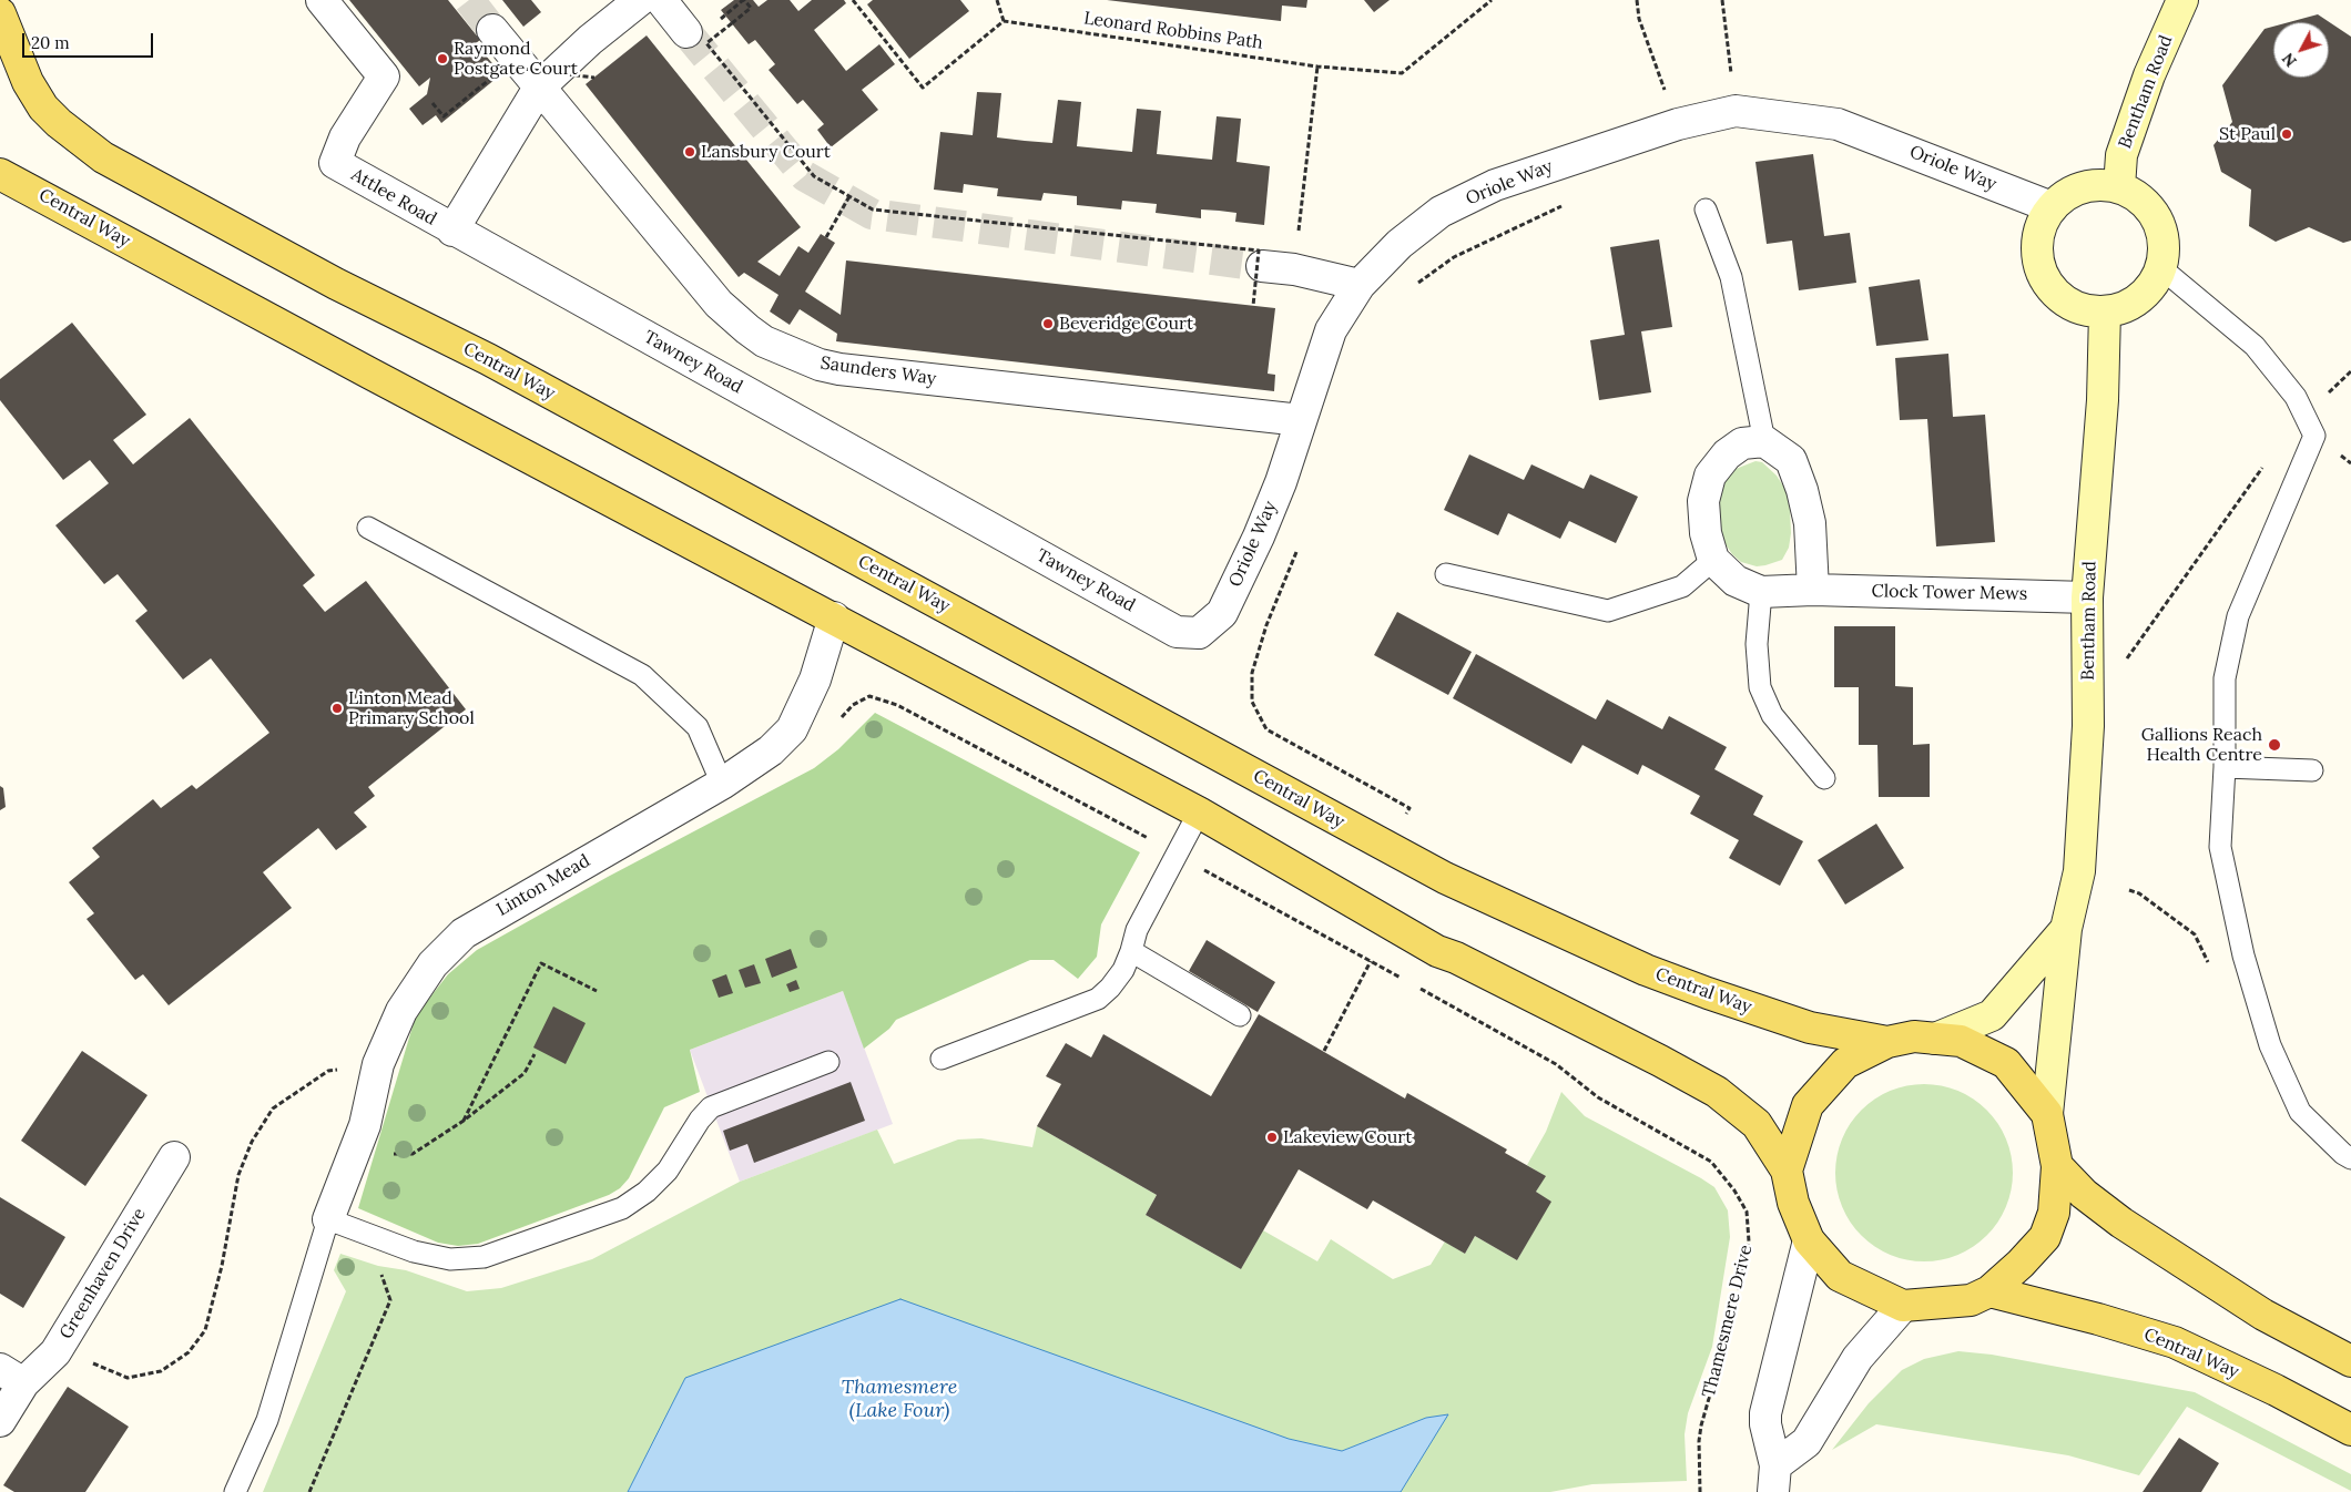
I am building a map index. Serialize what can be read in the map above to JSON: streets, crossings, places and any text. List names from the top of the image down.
{
  "streets": {
    "main road": ["Central Way"],
    "street": [
      "Bentham Road",
      "Oriole Way",
      "Attlee Road",
      "Tawney Road",
      "Saunders Way",
      "Clock Tower Mews",
      "Linton Mead",
      "Greenhaven Drive"
    ],
    "path": ["Leonard Robbins Path", "Thamesmere Drive"]
  },
  "crossings": [
    ["Bentham Road", "Oriole Way"],
    ["Bentham Road", "Central Way"],
    ["Bentham Road", "Clock Tower Mews"],
    ["Oriole Way", "Tawney Road"],
    ["Oriole Way", "Saunders Way"],
    ["Attlee Road", "Tawney Road"],
    ["Central Way", "Linton Mead"]
  ],
  "water": ["Thamesmere (Lake Four)"],
  "places": [
    "Raymond Postgate Court",
    "St Paul",
    "Lansbury Court",
    "Beveridge Court",
    "Linton Mead Primary School",
    "Gallions Reach Health Centre",
    "Lakeview Court"
  ],
  "scale_bar": "20 m",
  "north": "bottom left"
}
